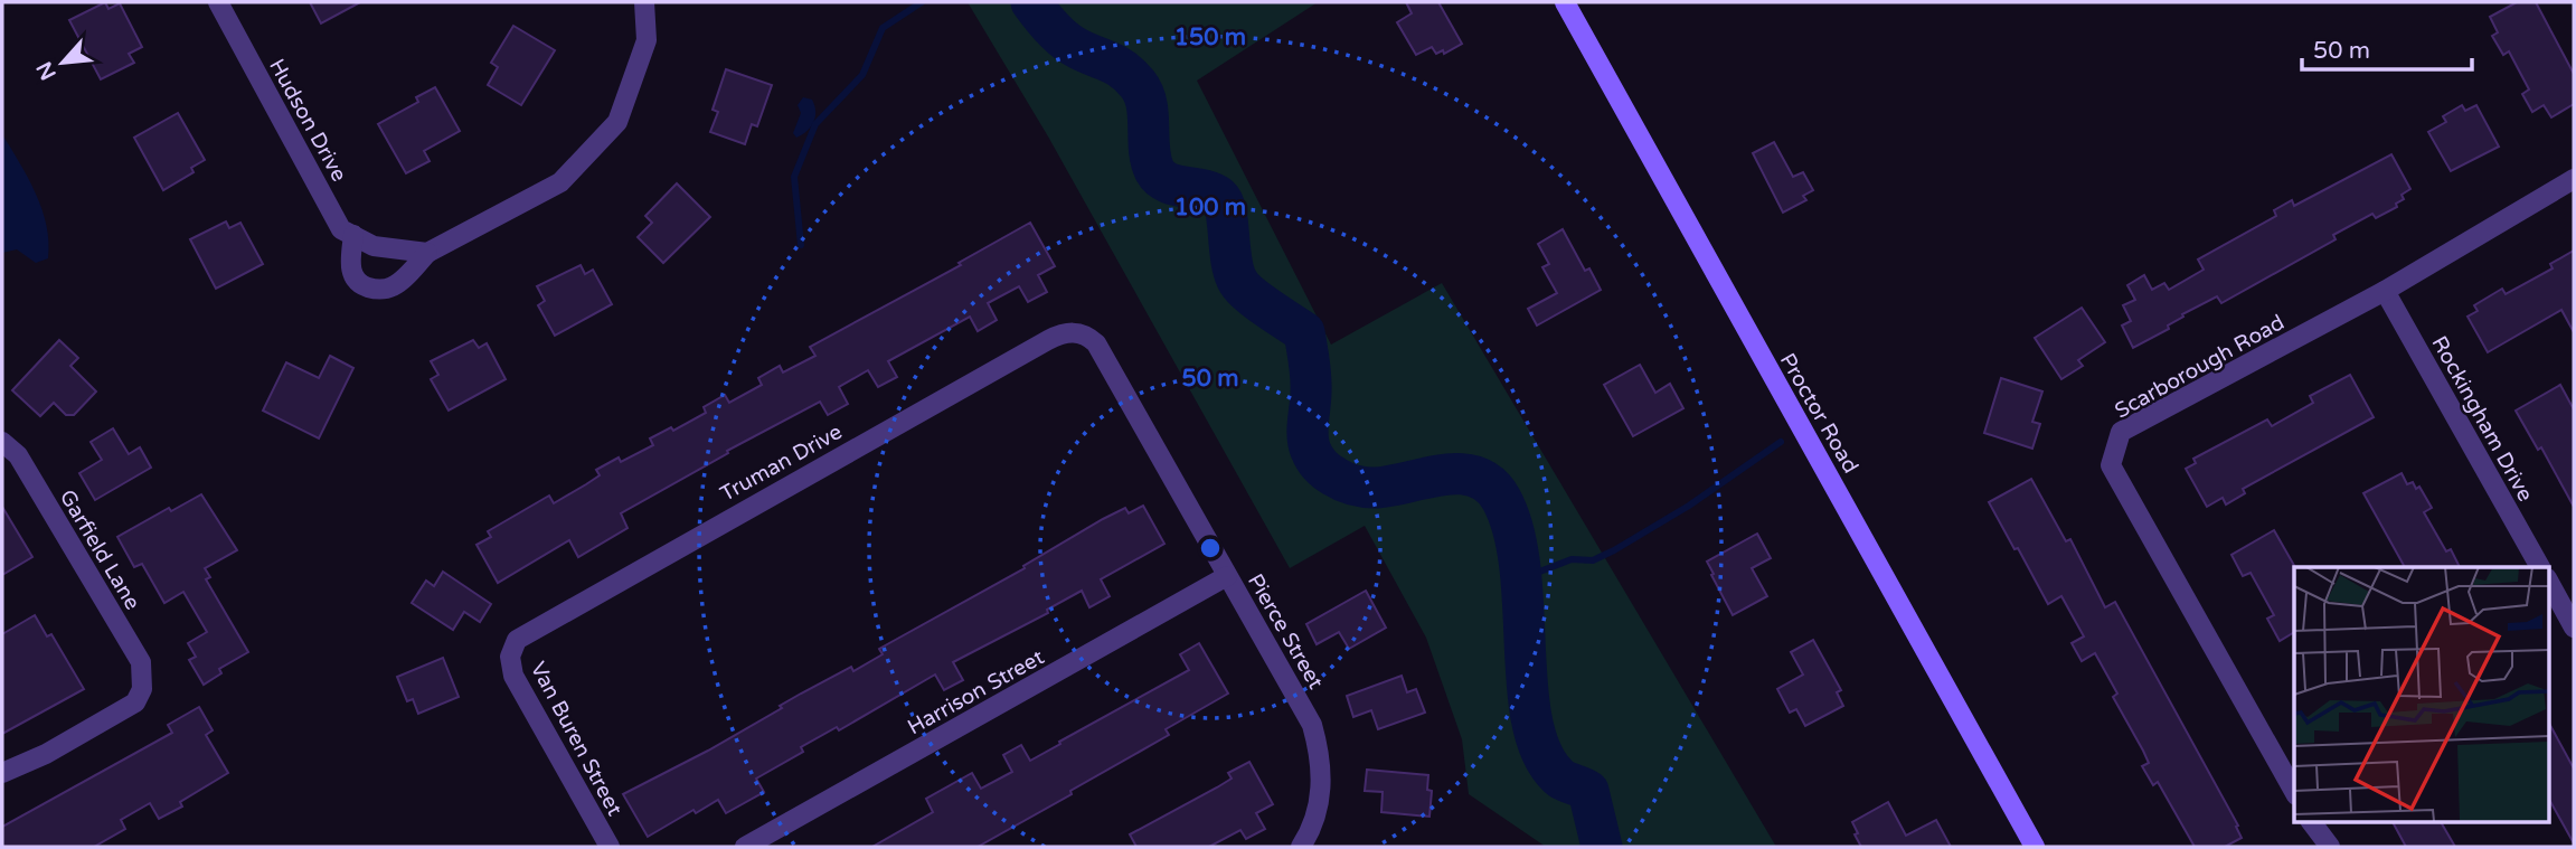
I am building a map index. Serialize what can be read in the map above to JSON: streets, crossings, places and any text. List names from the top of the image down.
{
  "streets": {
    "street": [
      "Hudson Drive",
      "Scarborough Road",
      "Proctor Road",
      "Rockingham Drive",
      "Truman Drive",
      "Garfield Lane",
      "Pierce Street",
      "Harrison Street",
      "Van Buren Street"
    ]
  },
  "crossings": [
    ["Scarborough Road", "Rockingham Drive"],
    ["Truman Drive", "Pierce Street"],
    ["Truman Drive", "Van Buren Street"],
    ["Pierce Street", "Harrison Street"]
  ],
  "scale_bar": "50 m",
  "north": "bottom left",
  "rings": ["150 m", "100 m", "50 m"]
}
